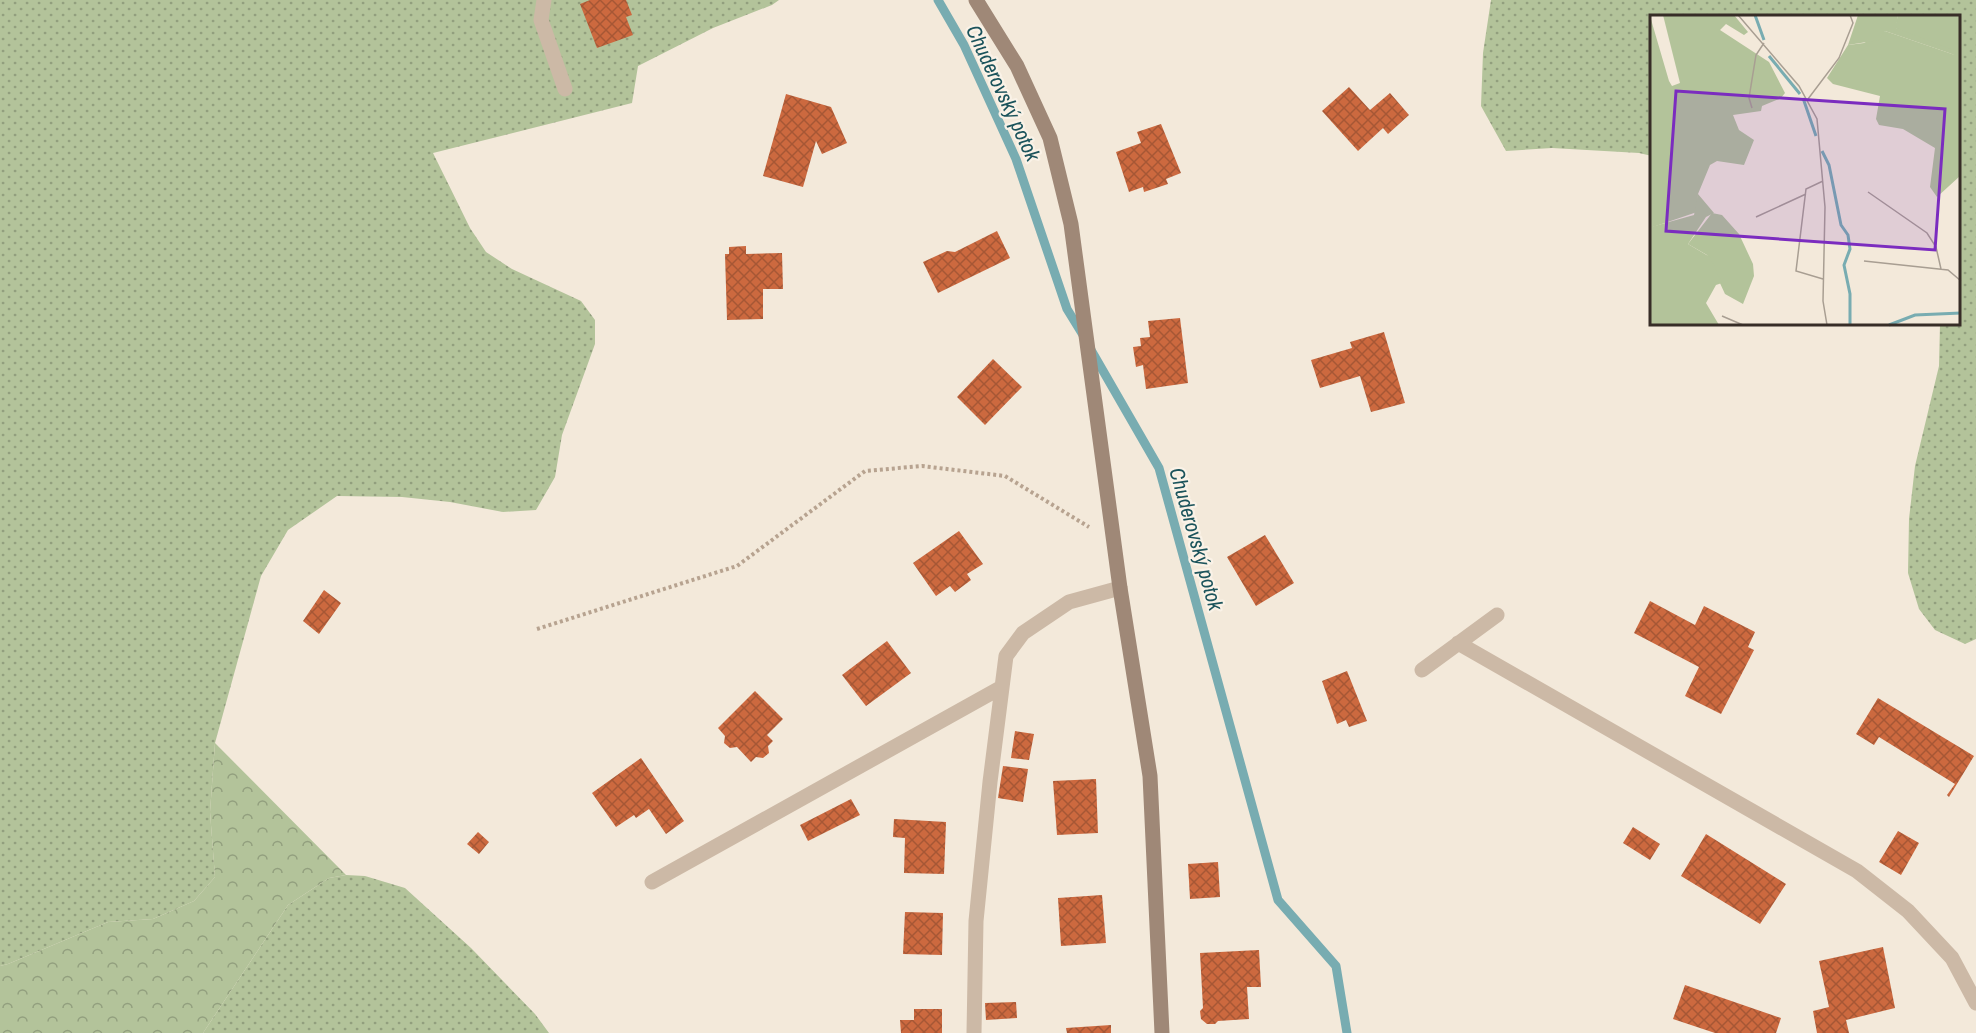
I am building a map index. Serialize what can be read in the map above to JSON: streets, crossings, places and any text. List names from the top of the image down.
{
  "water": ["Chuderovský potok"]
}
